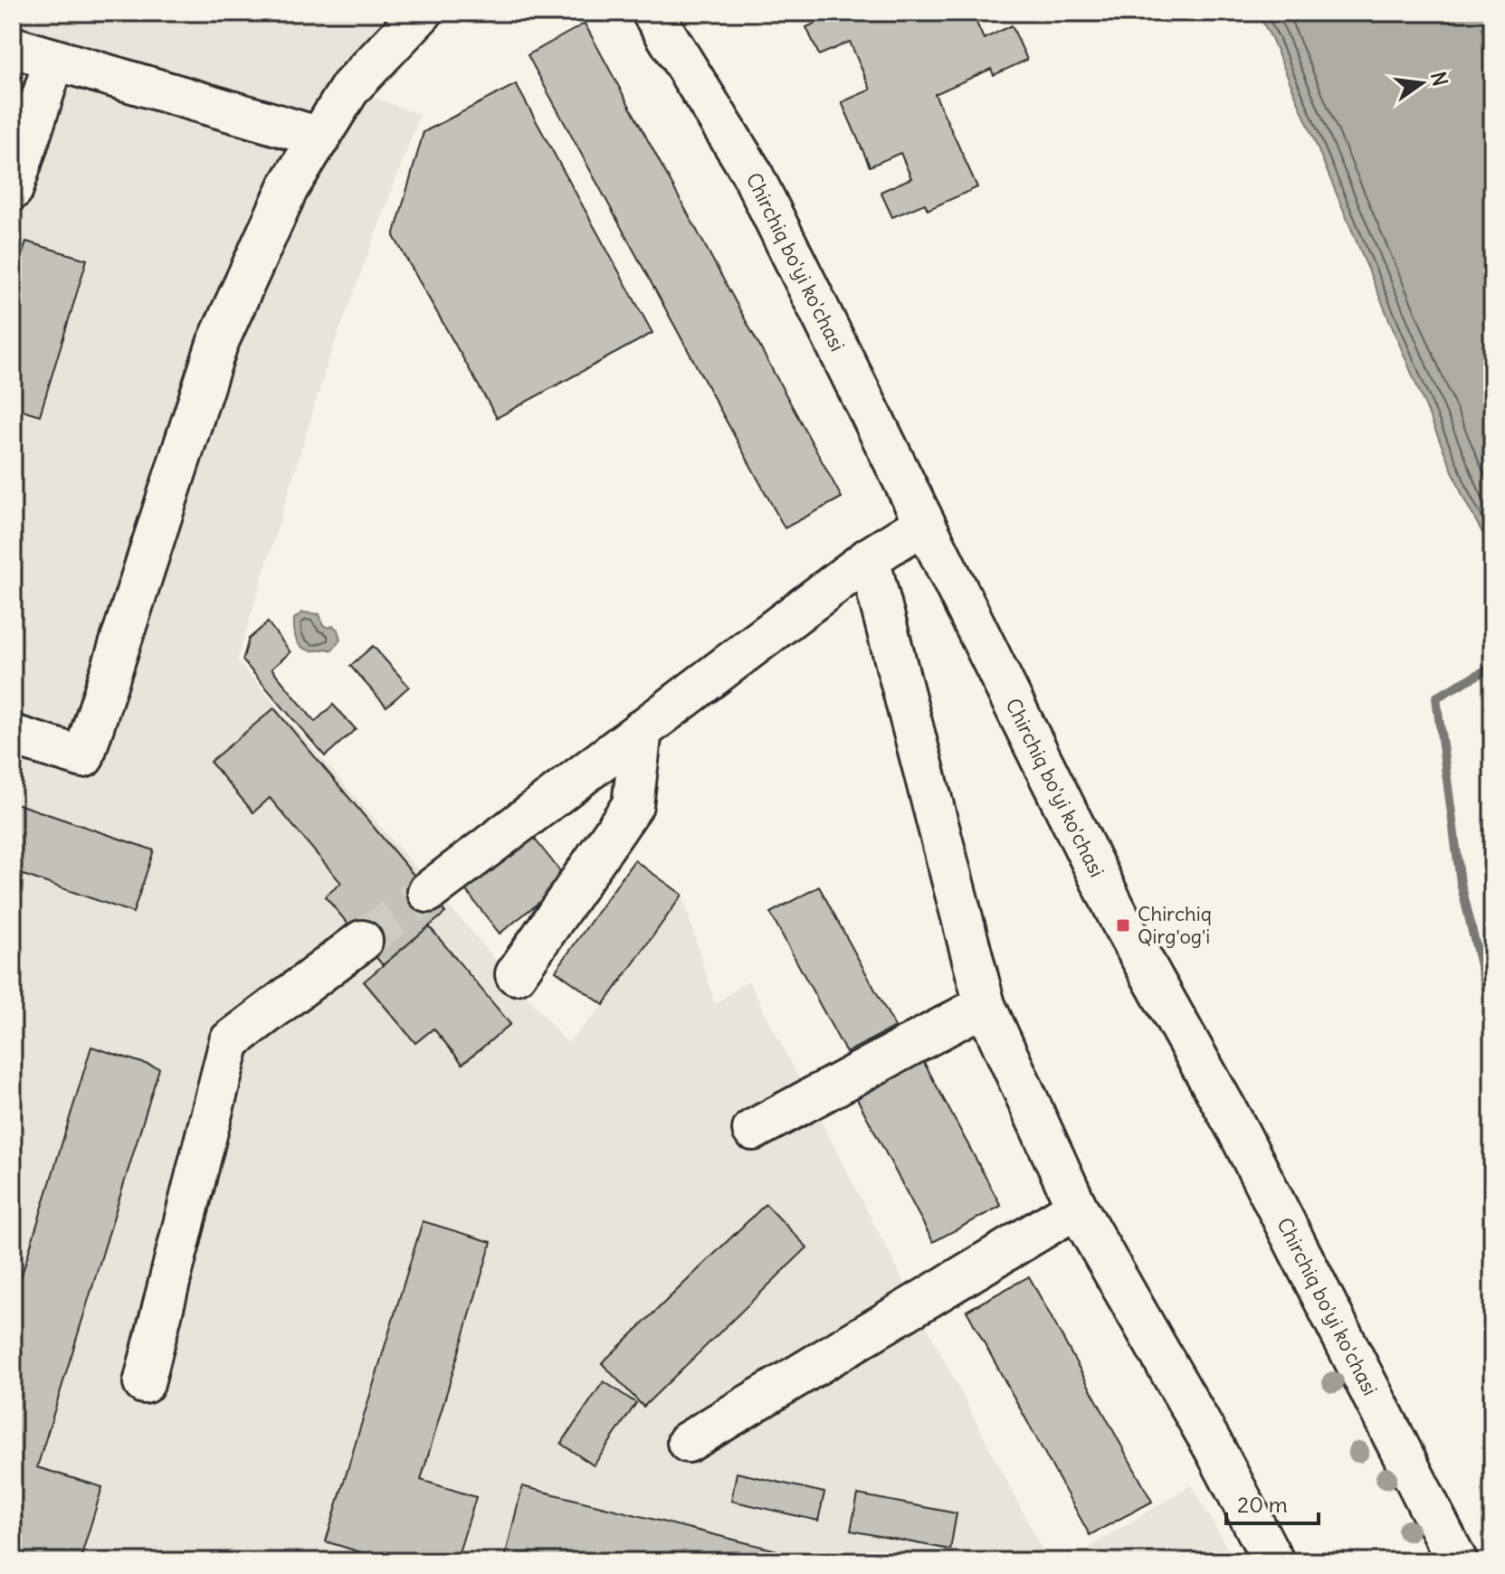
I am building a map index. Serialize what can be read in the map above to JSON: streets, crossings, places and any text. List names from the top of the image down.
{
  "streets": {
    "street": ["Chirchiq bo'yi ko'chasi"]
  },
  "places": {
    "transit": ["Chirchiq Qirg'og'i"]
  },
  "scale_bar": "20 m",
  "north": "right"
}
